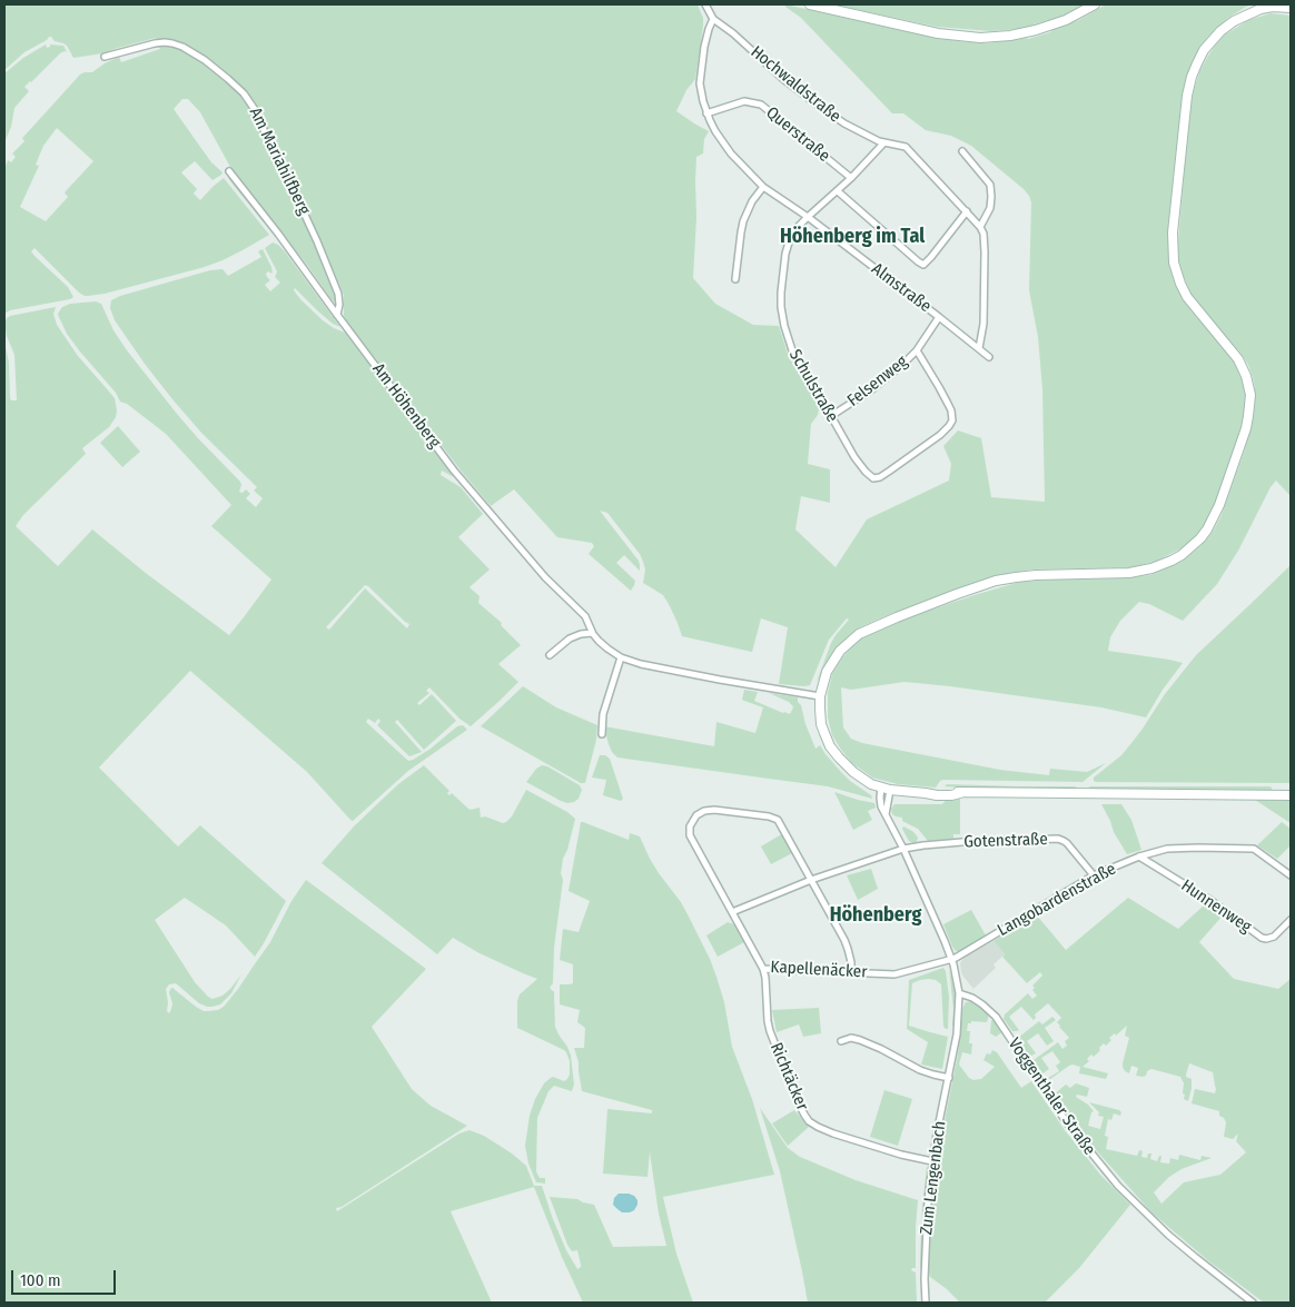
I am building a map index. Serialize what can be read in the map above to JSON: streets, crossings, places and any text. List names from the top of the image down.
{
  "streets": {
    "street": [
      "Hochwaldstraße",
      "Querstraße",
      "Am Mariahilfberg",
      "Almstraße",
      "Felsenweg",
      "Schulstraße",
      "Am Höhenberg",
      "Gotenstraße",
      "Langobardenstraße",
      "Hunnenweg",
      "Kapellenäcker",
      "Richtäcker",
      "Voggenthaler Straße",
      "Zum Lengenbach"
    ]
  },
  "crossings": [
    ["Hochwaldstraße", "Almstraße"],
    ["Hochwaldstraße", "Schulstraße"],
    ["Querstraße", "Almstraße"],
    ["Querstraße", "Schulstraße"],
    ["Am Mariahilfberg", "Am Höhenberg"],
    ["Almstraße", "Felsenweg"],
    ["Almstraße", "Schulstraße"],
    ["Felsenweg", "Schulstraße"],
    ["Gotenstraße", "Langobardenstraße"],
    ["Gotenstraße", "Zum Lengenbach"],
    ["Langobardenstraße", "Hunnenweg"],
    ["Langobardenstraße", "Kapellenäcker"],
    ["Langobardenstraße", "Zum Lengenbach"],
    ["Kapellenäcker", "Richtäcker"],
    ["Kapellenäcker", "Zum Lengenbach"],
    ["Richtäcker", "Zum Lengenbach"],
    ["Voggenthaler Straße", "Zum Lengenbach"]
  ],
  "districts": ["Höhenberg im Tal", "Höhenberg"],
  "scale_bar": "100 m"
}
